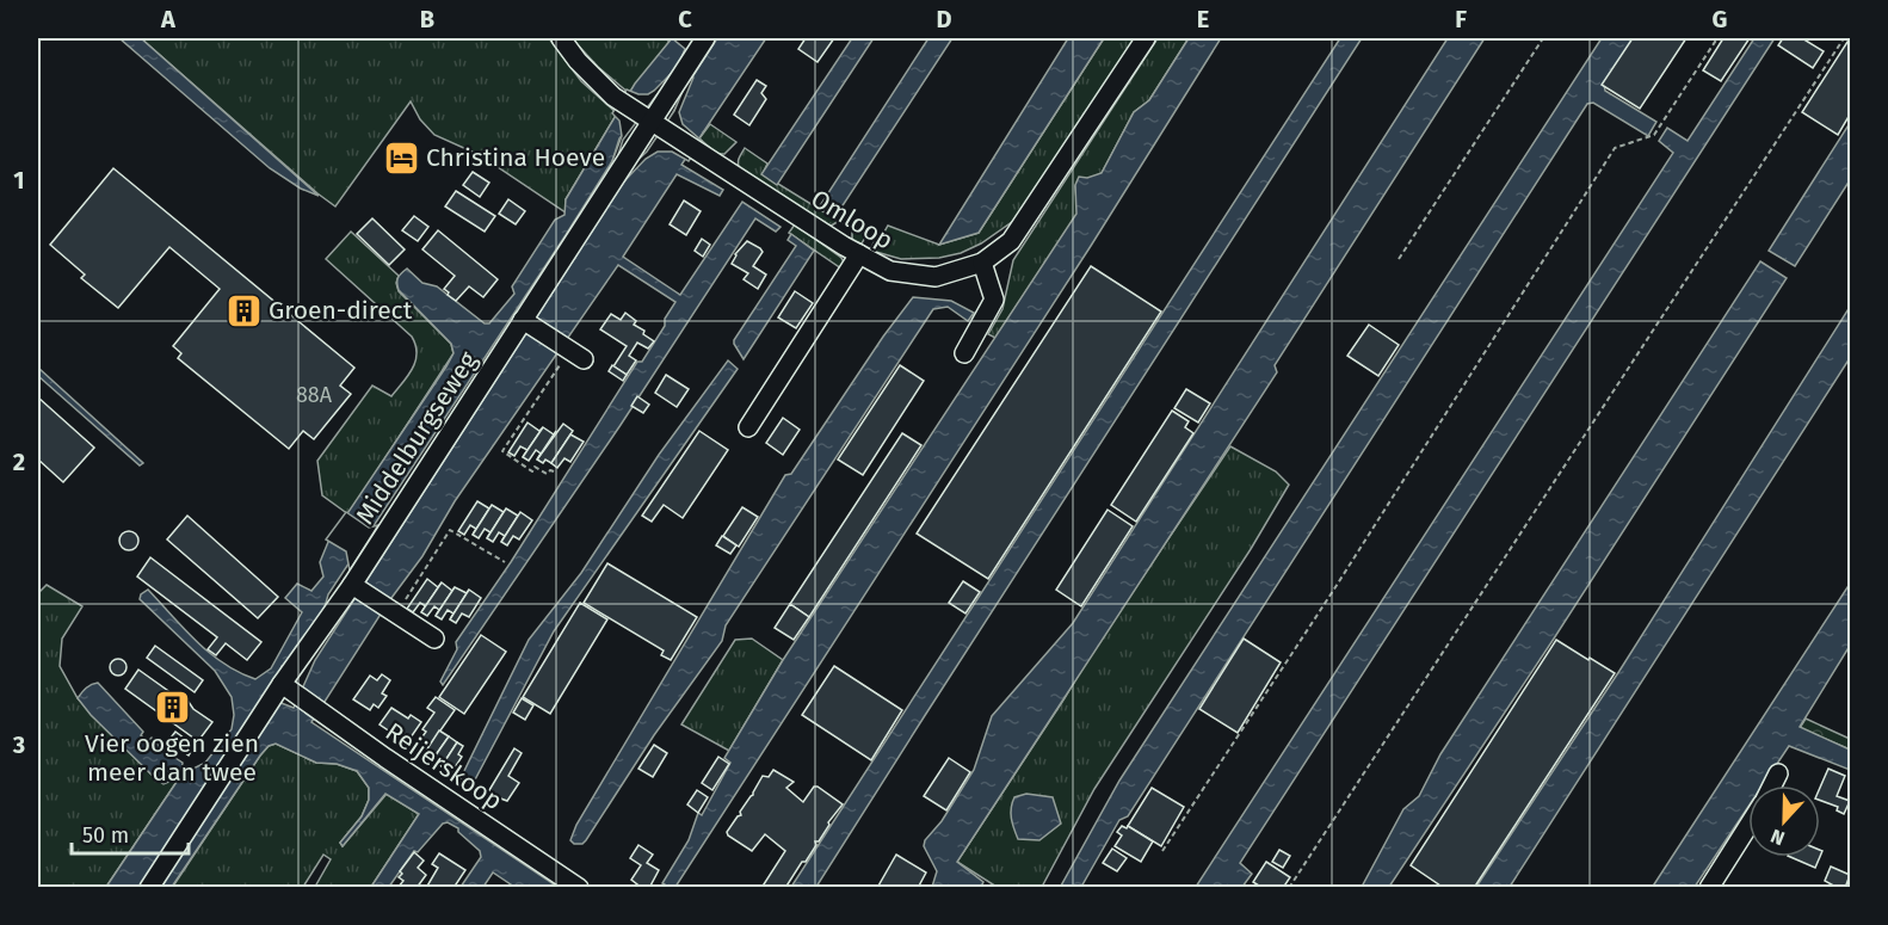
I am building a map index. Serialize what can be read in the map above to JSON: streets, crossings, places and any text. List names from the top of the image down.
{
  "streets": {
    "street": ["Omloop", "Middelburgseweg", "Reijerskoop"]
  },
  "crossings": [
    ["Omloop", "Middelburgseweg"],
    ["Middelburgseweg", "Reijerskoop"]
  ],
  "places": {
    "hotel": ["Christina Hoeve"],
    "building": ["Groen-direct", "Vier oogen zien meer dan twee"]
  },
  "house_numbers": ["88A"],
  "scale_bar": "50 m",
  "north": "bottom",
  "grid": {
    "columns": [
      "A",
      "B",
      "C",
      "D",
      "E",
      "F",
      "G"
    ],
    "rows": ["1", "2", "3"]
  }
}
